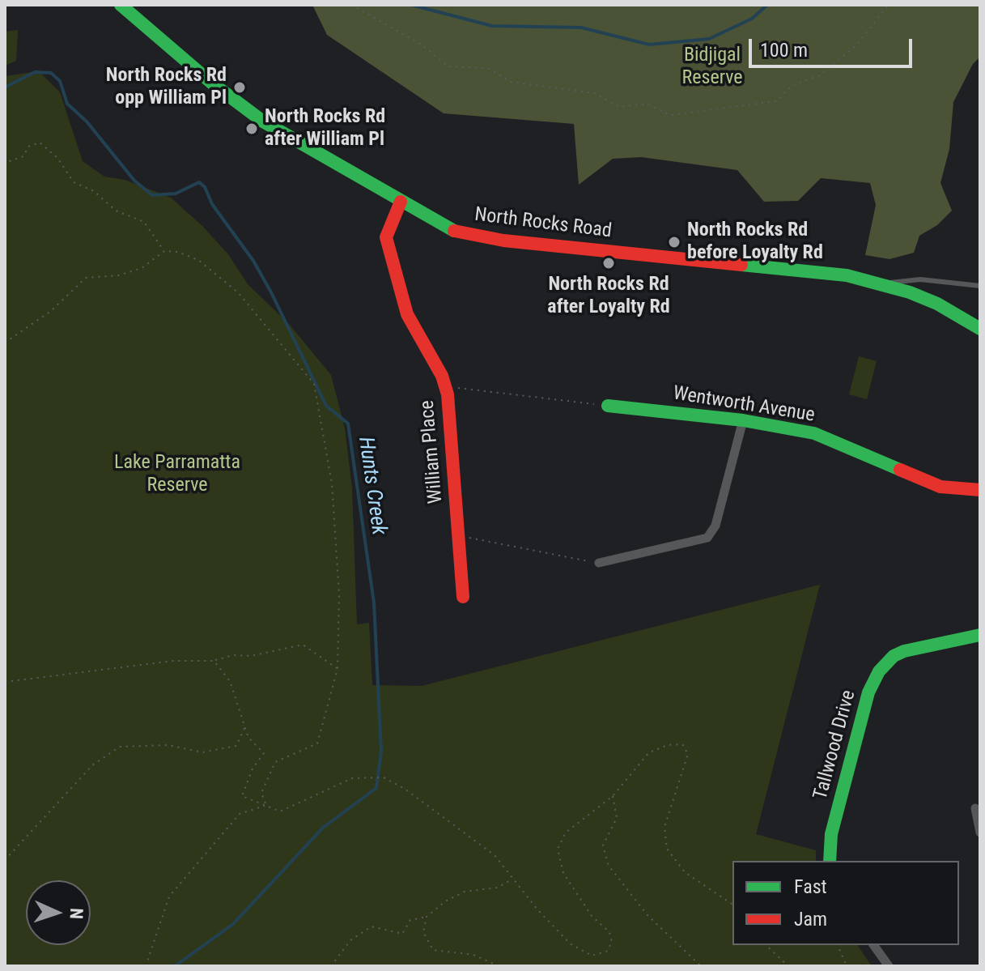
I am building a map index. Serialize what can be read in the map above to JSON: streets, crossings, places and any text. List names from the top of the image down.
{
  "streets": {
    "street": [
      "North Rocks Road",
      "Wentworth Avenue",
      "William Place",
      "Tallwood Drive"
    ]
  },
  "crossings": [
    ["North Rocks Road", "William Place"]
  ],
  "water": ["Hunts Creek"],
  "parks": ["Bidjigal Reserve", "Lake Parramatta Reserve"],
  "places": [
    "North Rocks Rd opp William Pl",
    "North Rocks Rd after William Pl",
    "North Rocks Rd before Loyalty Rd",
    "North Rocks Rd after Loyalty Rd"
  ],
  "legend": ["Fast", "Jam"],
  "scale_bar": "100 m",
  "north": "right"
}
